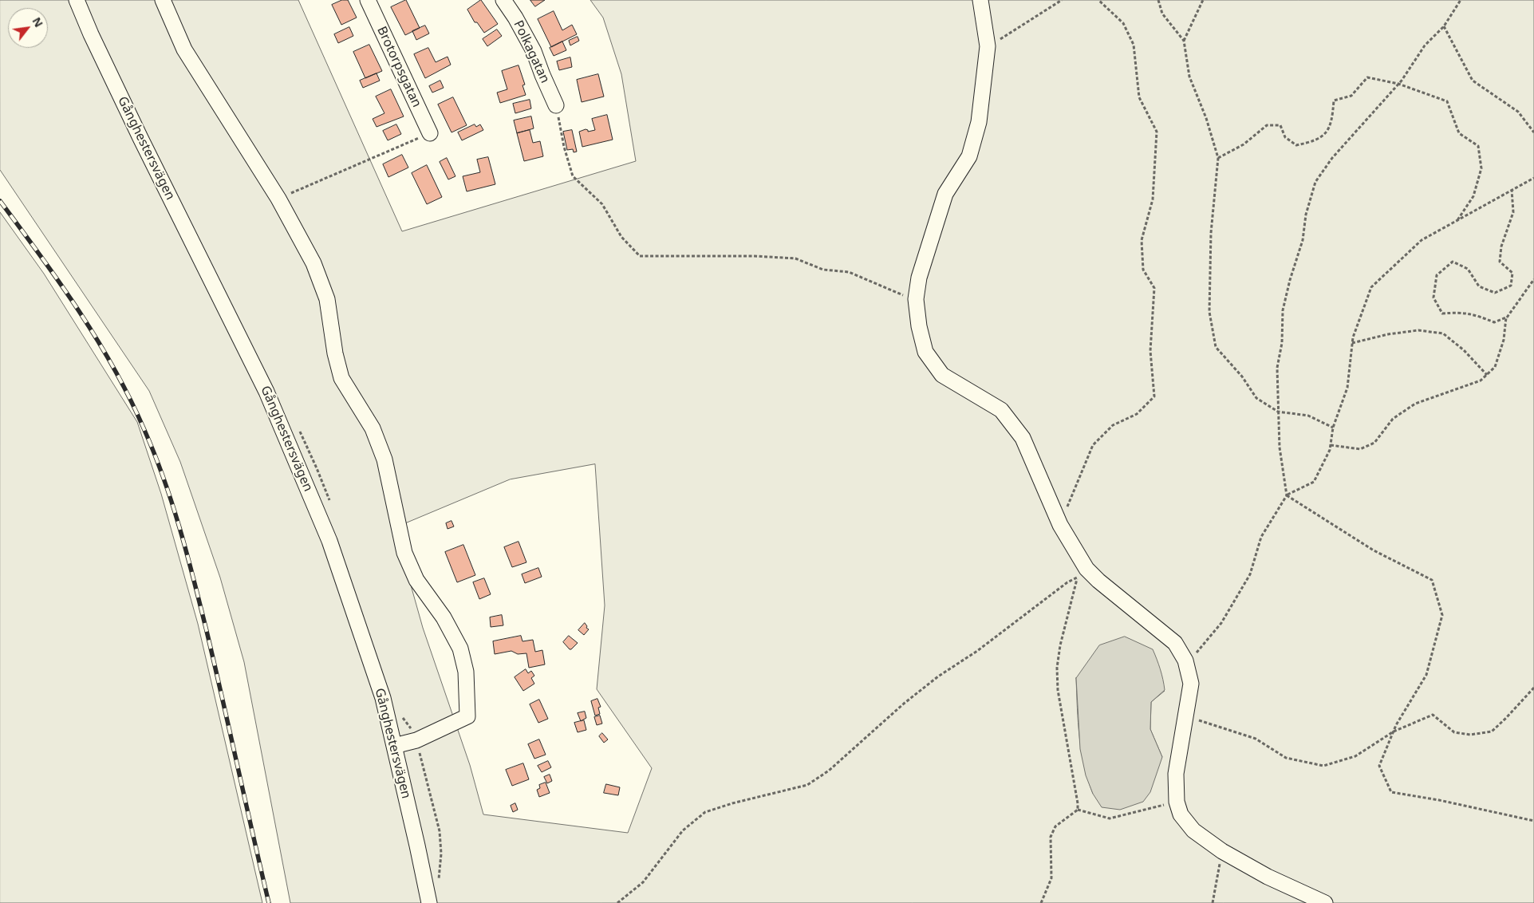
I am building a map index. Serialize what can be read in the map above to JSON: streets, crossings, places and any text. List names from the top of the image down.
{
  "streets": {
    "street": ["Polkagatan", "Brotorpsgatan", "Gånghestersvägen"]
  },
  "north": "top right"
}
